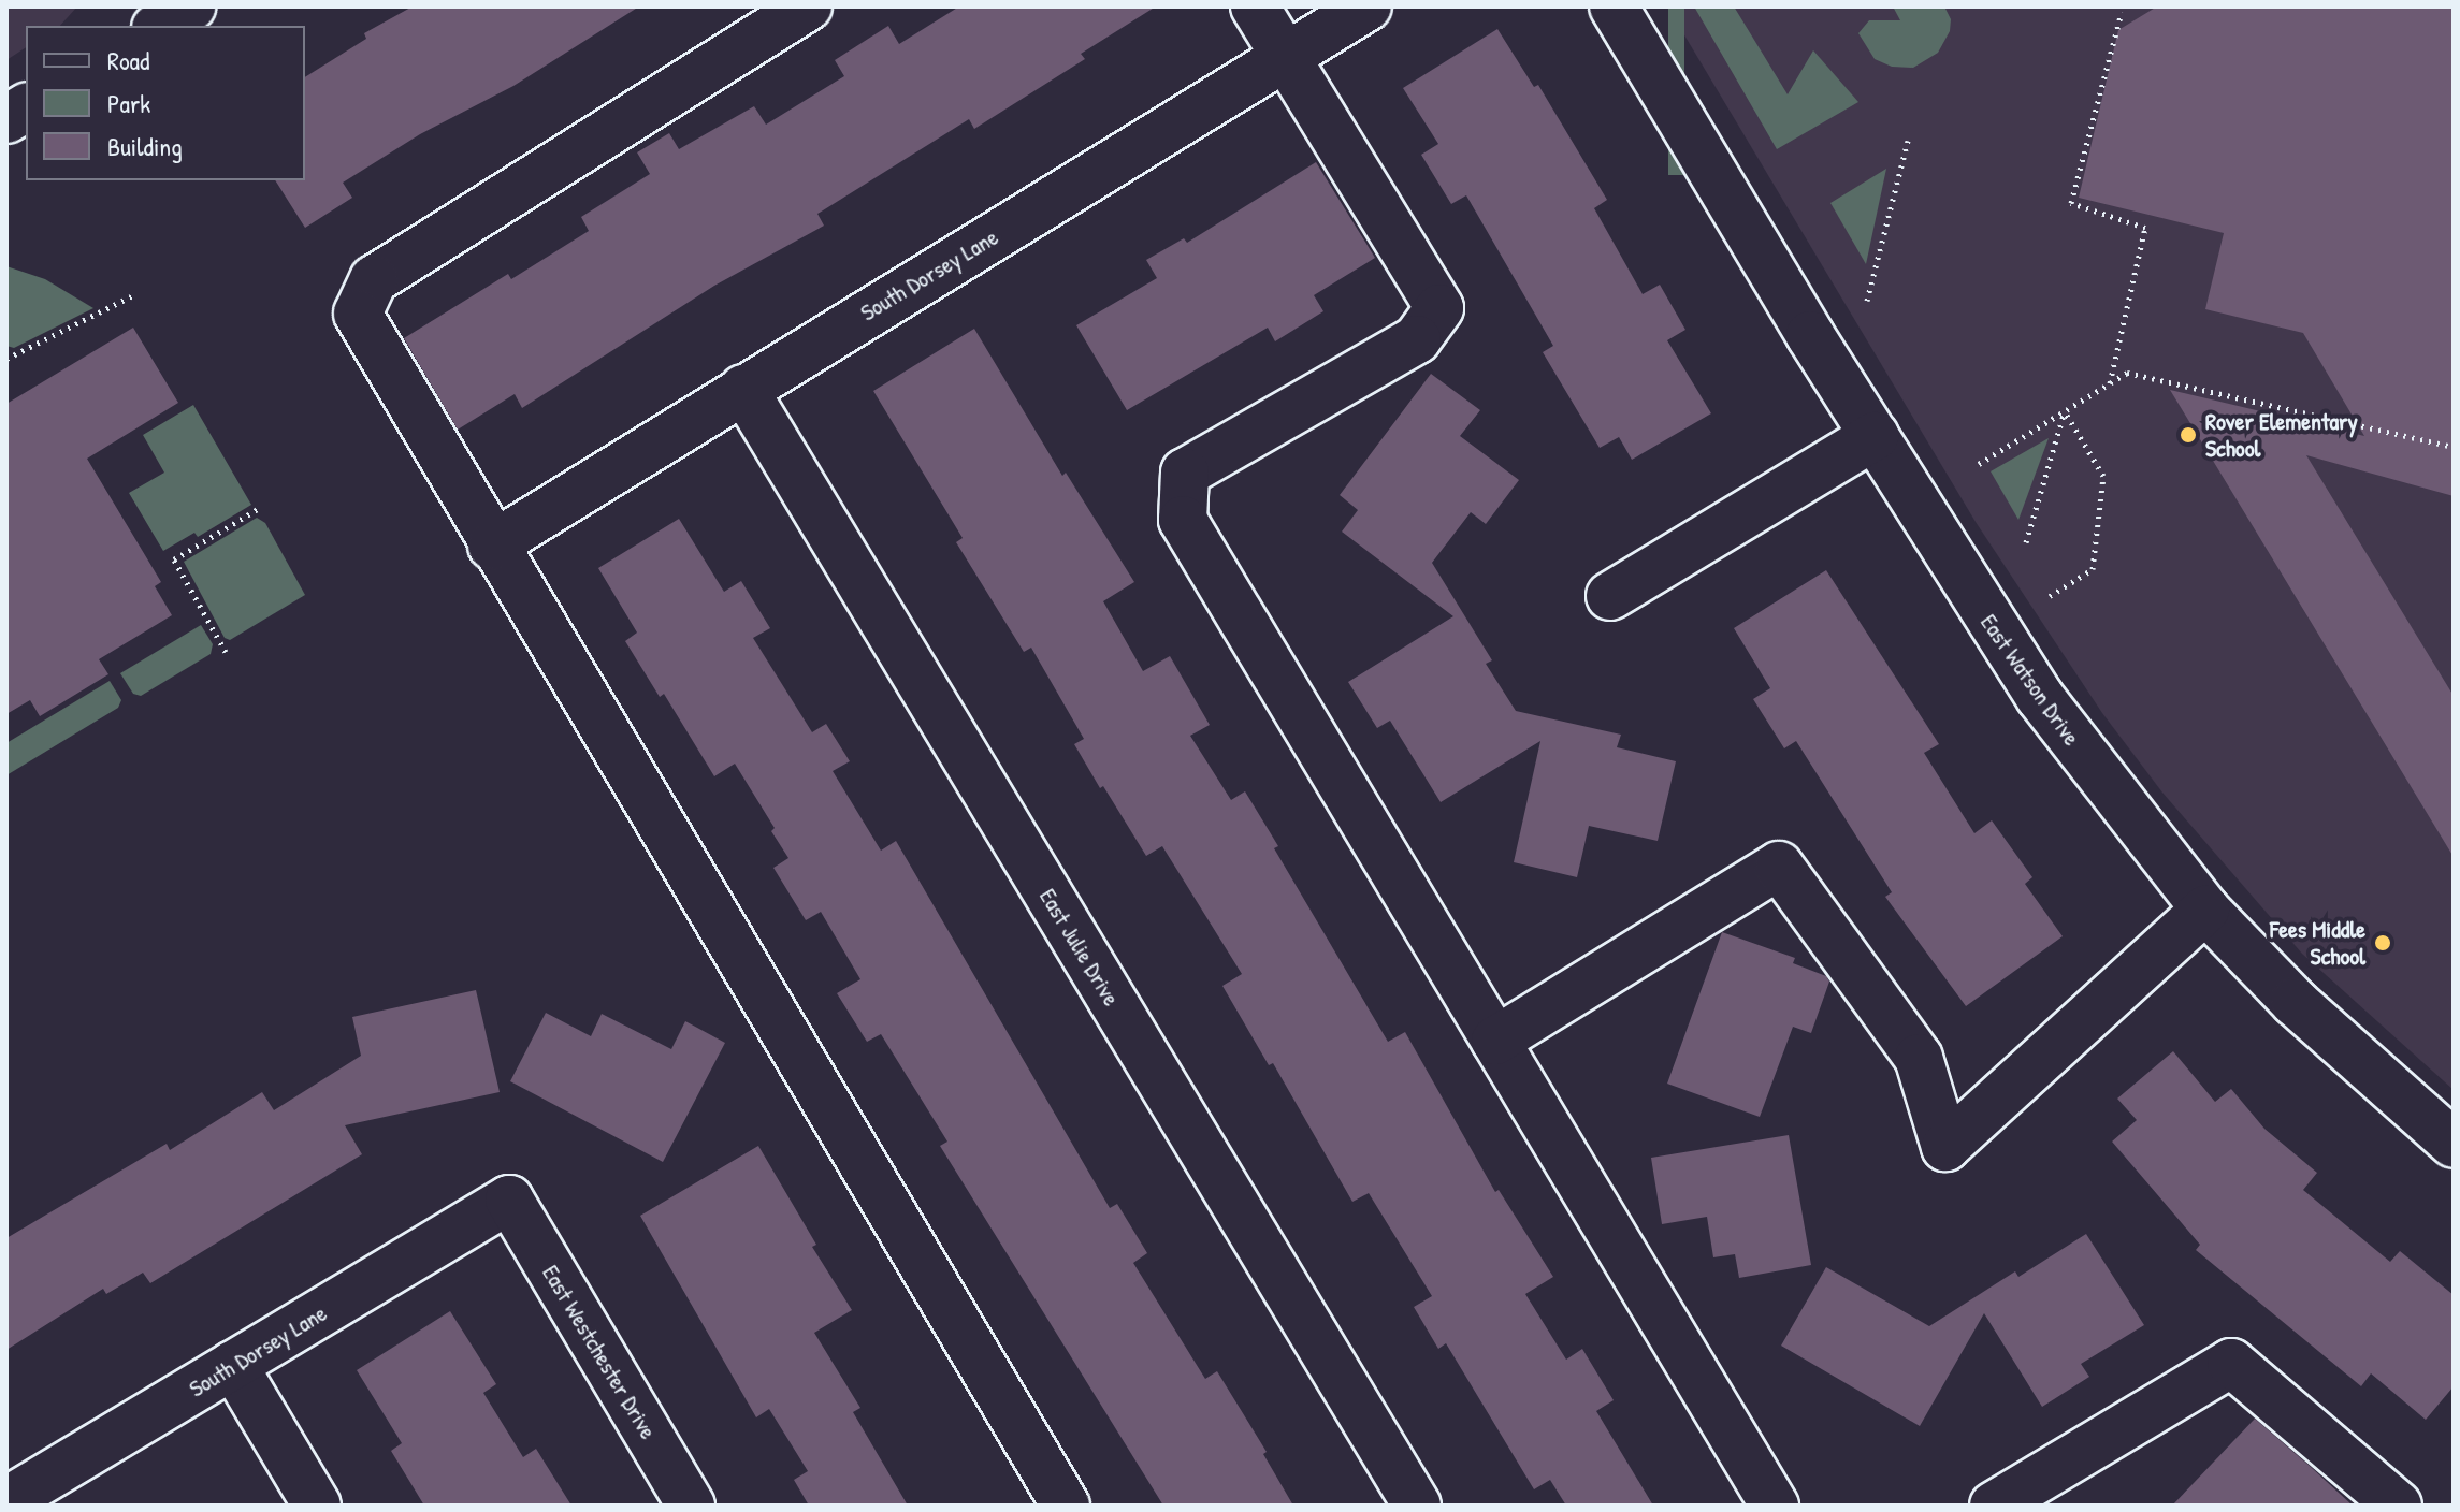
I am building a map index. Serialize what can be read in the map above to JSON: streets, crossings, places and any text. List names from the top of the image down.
{
  "streets": {
    "street": [
      "South Dorsey Lane",
      "East Watson Drive",
      "East Julie Drive",
      "East Westchester Drive"
    ]
  },
  "crossings": [
    ["South Dorsey Lane", "East Julie Drive"],
    ["South Dorsey Lane", "East Westchester Drive"]
  ],
  "places": ["Rover Elementary School", "Fees Middle School"],
  "legend": ["Road", "Park", "Building"]
}
